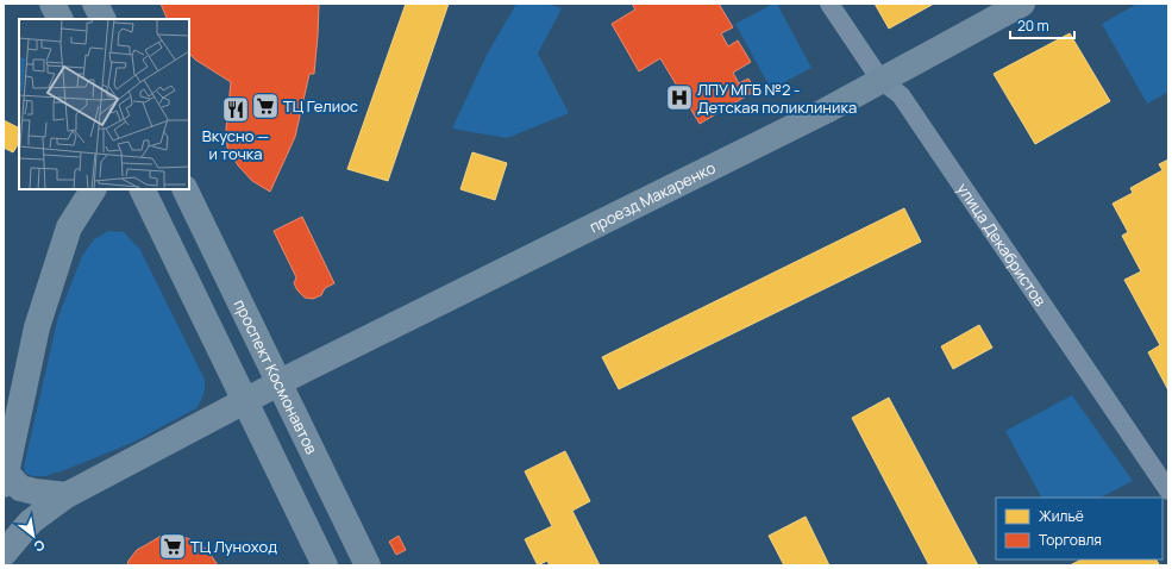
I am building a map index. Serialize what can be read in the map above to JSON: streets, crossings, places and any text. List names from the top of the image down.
{
  "streets": {
    "main road": ["проезд Макаренко", "проспект Космонавтов"],
    "street": ["улица Декабристов"]
  },
  "crossings": [
    ["проезд Макаренко", "улица Декабристов"],
    ["проезд Макаренко", "проспект Космонавтов"]
  ],
  "places": {
    "hospital": ["ЛПУ МГБ №2 - Детская поликлиника"],
    "supermarket": ["ТЦ Гелиос", "ТЦ Луноход"],
    "restaurant": ["Вкусно — и точка"]
  },
  "legend": ["Жильё", "Торговля"],
  "scale_bar": "20 m",
  "north": "bottom right"
}
